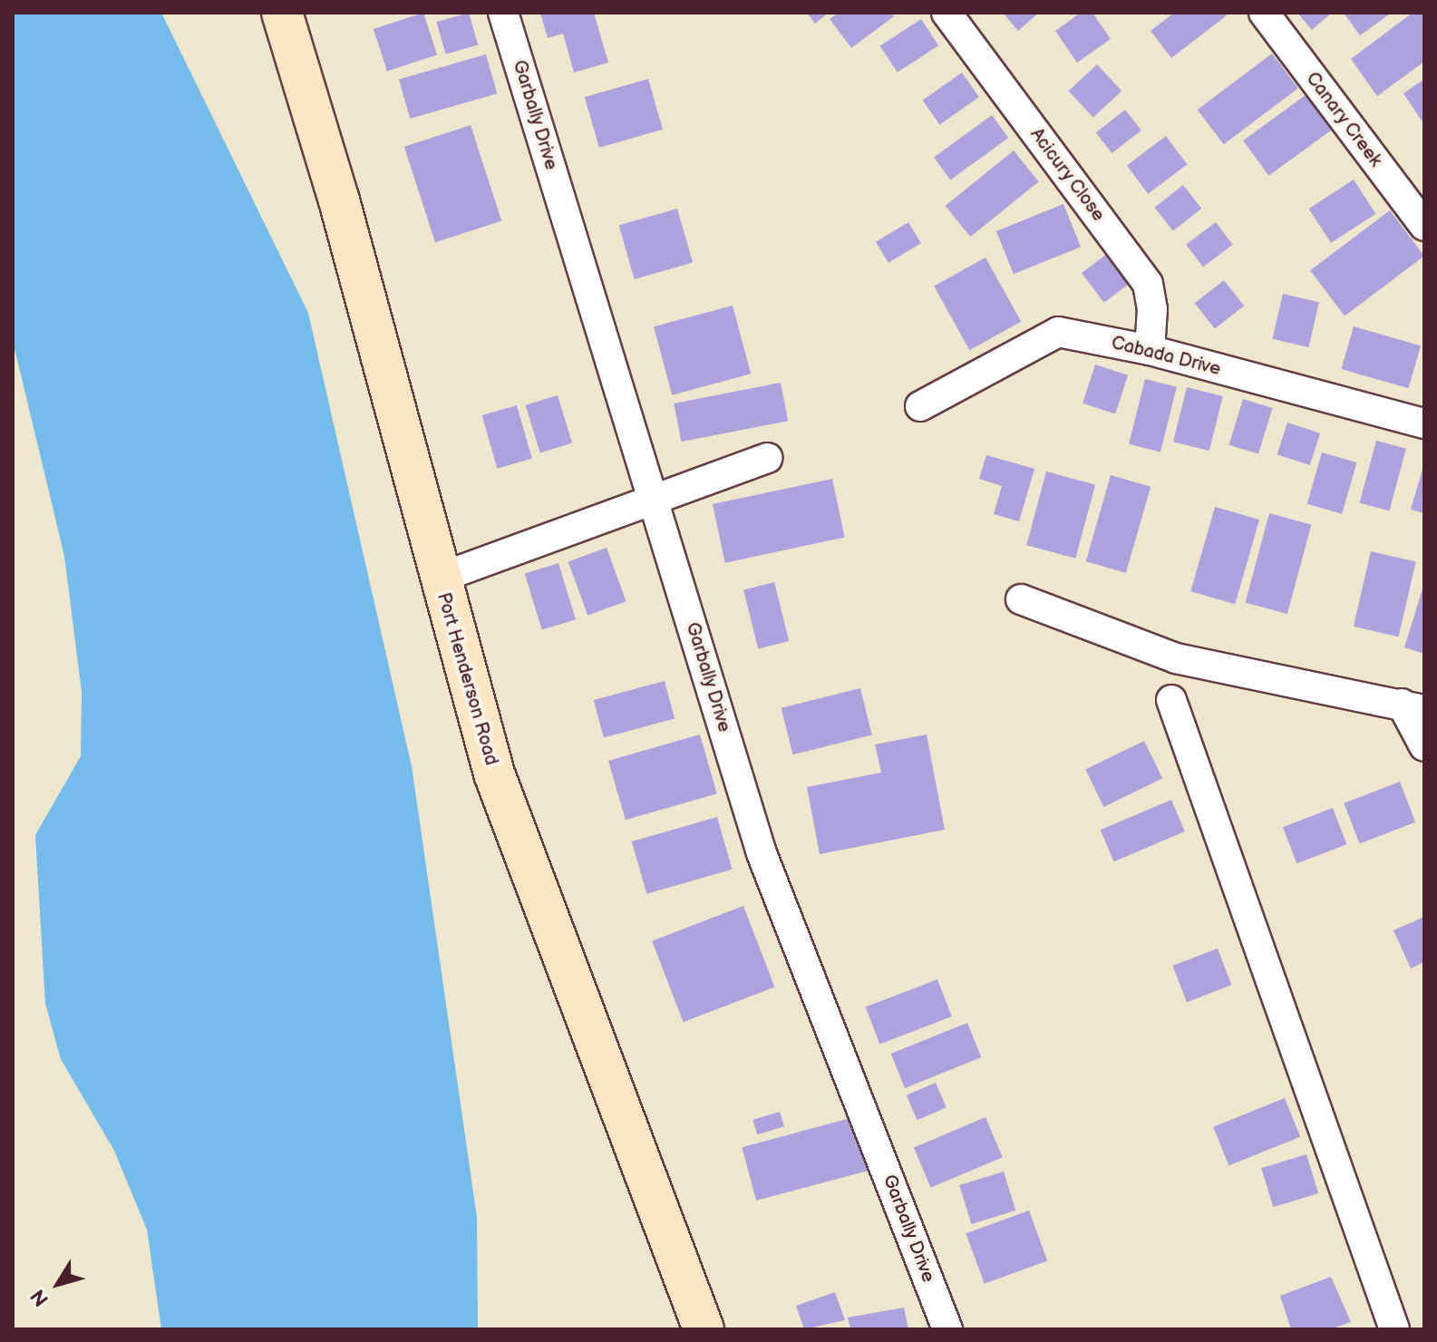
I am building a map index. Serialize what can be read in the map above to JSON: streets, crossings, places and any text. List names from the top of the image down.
{
  "streets": {
    "street": [
      "Garbally Drive",
      "Canary Creek",
      "Acicury Close",
      "Cabada Drive",
      "Port Henderson Road"
    ]
  },
  "crossings": [
    ["Acicury Close", "Cabada Drive"]
  ],
  "north": "bottom left"
}
